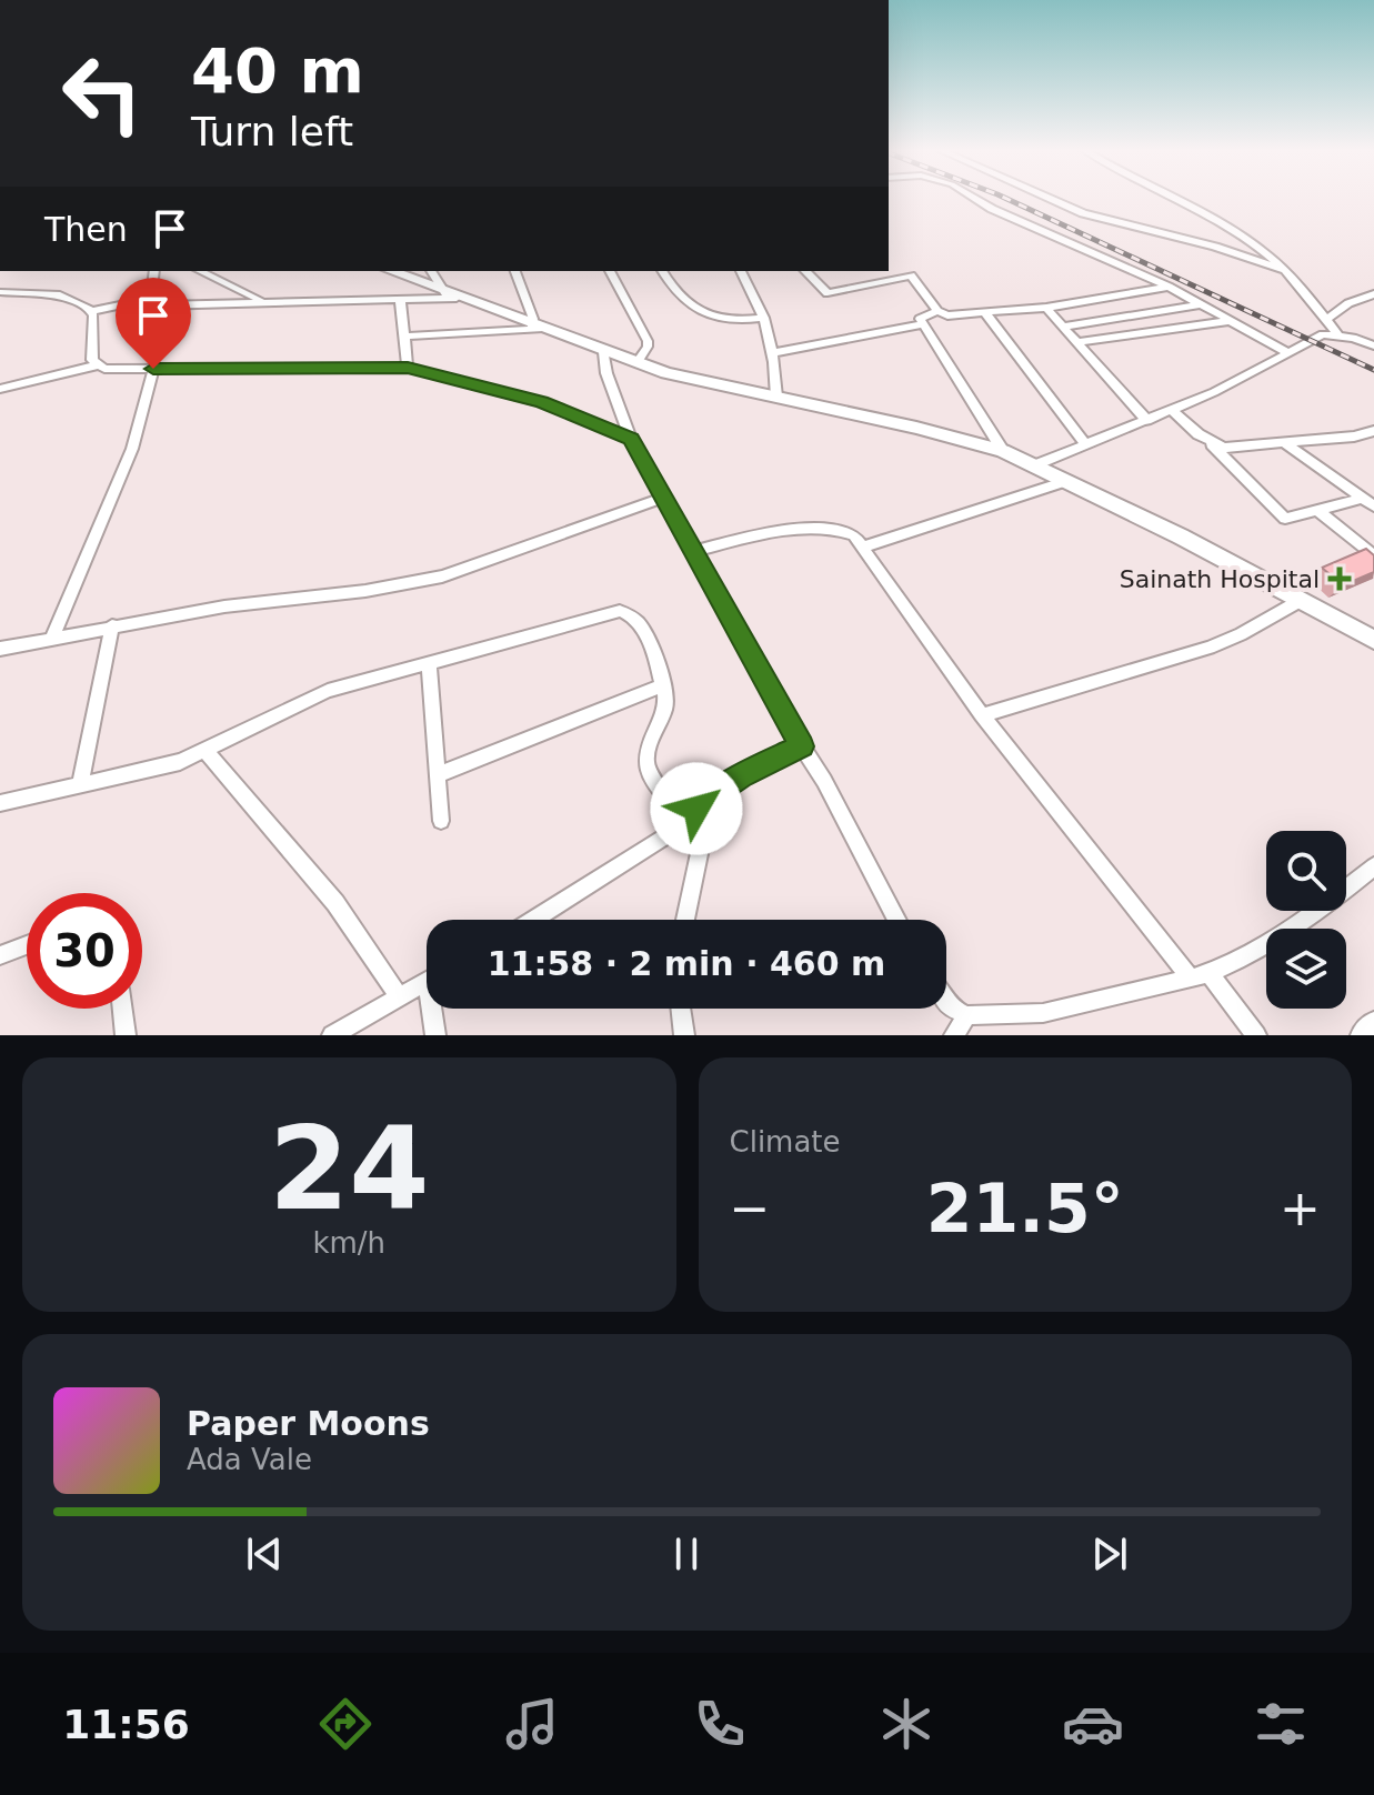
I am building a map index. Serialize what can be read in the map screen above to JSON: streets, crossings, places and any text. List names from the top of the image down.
{
  "places": {
    "health": ["Sainath Hospital"]
  },
  "page": {
    "turn": ["40 m", "Turn left"],
    "then": "Then",
    "limit": "30",
    "trip": "11:58 · 2 min · 460 m",
    "tile": [
      ["24", "km/h"],
      "Climate"
    ],
    "heat": ["−", "21.5°", "+"],
    "song": ["Paper Moons", "Ada Vale"],
    "tabs": "11:56"
  }
}
